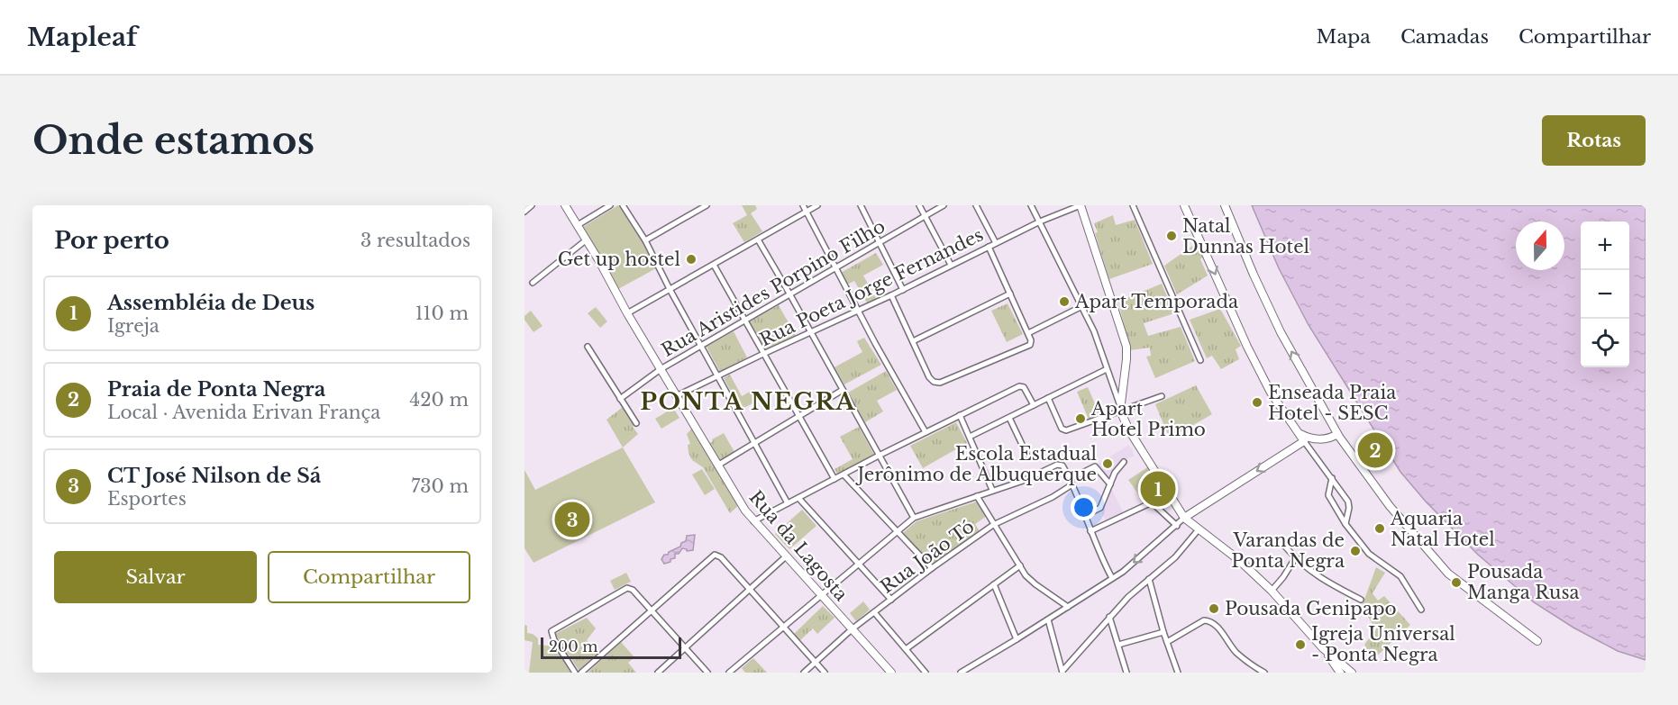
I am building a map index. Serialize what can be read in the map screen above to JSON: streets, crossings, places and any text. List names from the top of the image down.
{
  "streets": {
    "street": [
      "Rua Poeta Jorge Fernandes",
      "Rua Aristides Porpino Filho",
      "Rua da Lagosta",
      "Rua João Tó"
    ]
  },
  "crossings": [
    ["Rua Poeta Jorge Fernandes", "Rua da Lagosta"],
    ["Rua Aristides Porpino Filho", "Rua da Lagosta"],
    ["Rua da Lagosta", "Rua João Tó"]
  ],
  "districts": ["PONTA NEGRA"],
  "places": [
    "Natal Dunnas Hotel",
    "Get up hostel",
    "Apart Temporada",
    "Enseada Praia Hotel - SESC",
    "Apart Hotel Primo",
    "Escola Estadual Jerônimo de Albuquerque",
    "Aquaria Natal Hotel",
    "Varandas de Ponta Negra",
    "Pousada Manga Rusa",
    "Pousada Genipapo",
    "Igreja Universal - Ponta Negra"
  ],
  "scale_bar": "200 m",
  "north": "top",
  "page": {
    "header": "Mapleaf",
    "nav": ["Mapa", "Camadas", "Compartilhar"],
    "buttons": [
      "Rotas",
      ["Salvar", "Compartilhar"]
    ],
    "title": "Onde estamos",
    "heading": ["Por perto", "3 resultados"],
    "map_buttons": ["+", "−"],
    "list": [
      {
        "mark": "1",
        "name": "Assembléia de Deus",
        "note": "Igreja",
        "value": "110 m"
      },
      {
        "mark": "2",
        "name": "Praia de Ponta Negra",
        "note": "Local · Avenida Erivan França",
        "value": "420 m"
      },
      {
        "mark": "3",
        "name": "CT José Nilson de Sá",
        "note": "Esportes",
        "value": "730 m"
      }
    ],
    "pins": ["2", "1", "3"],
    "scale": "200 m"
  }
}
